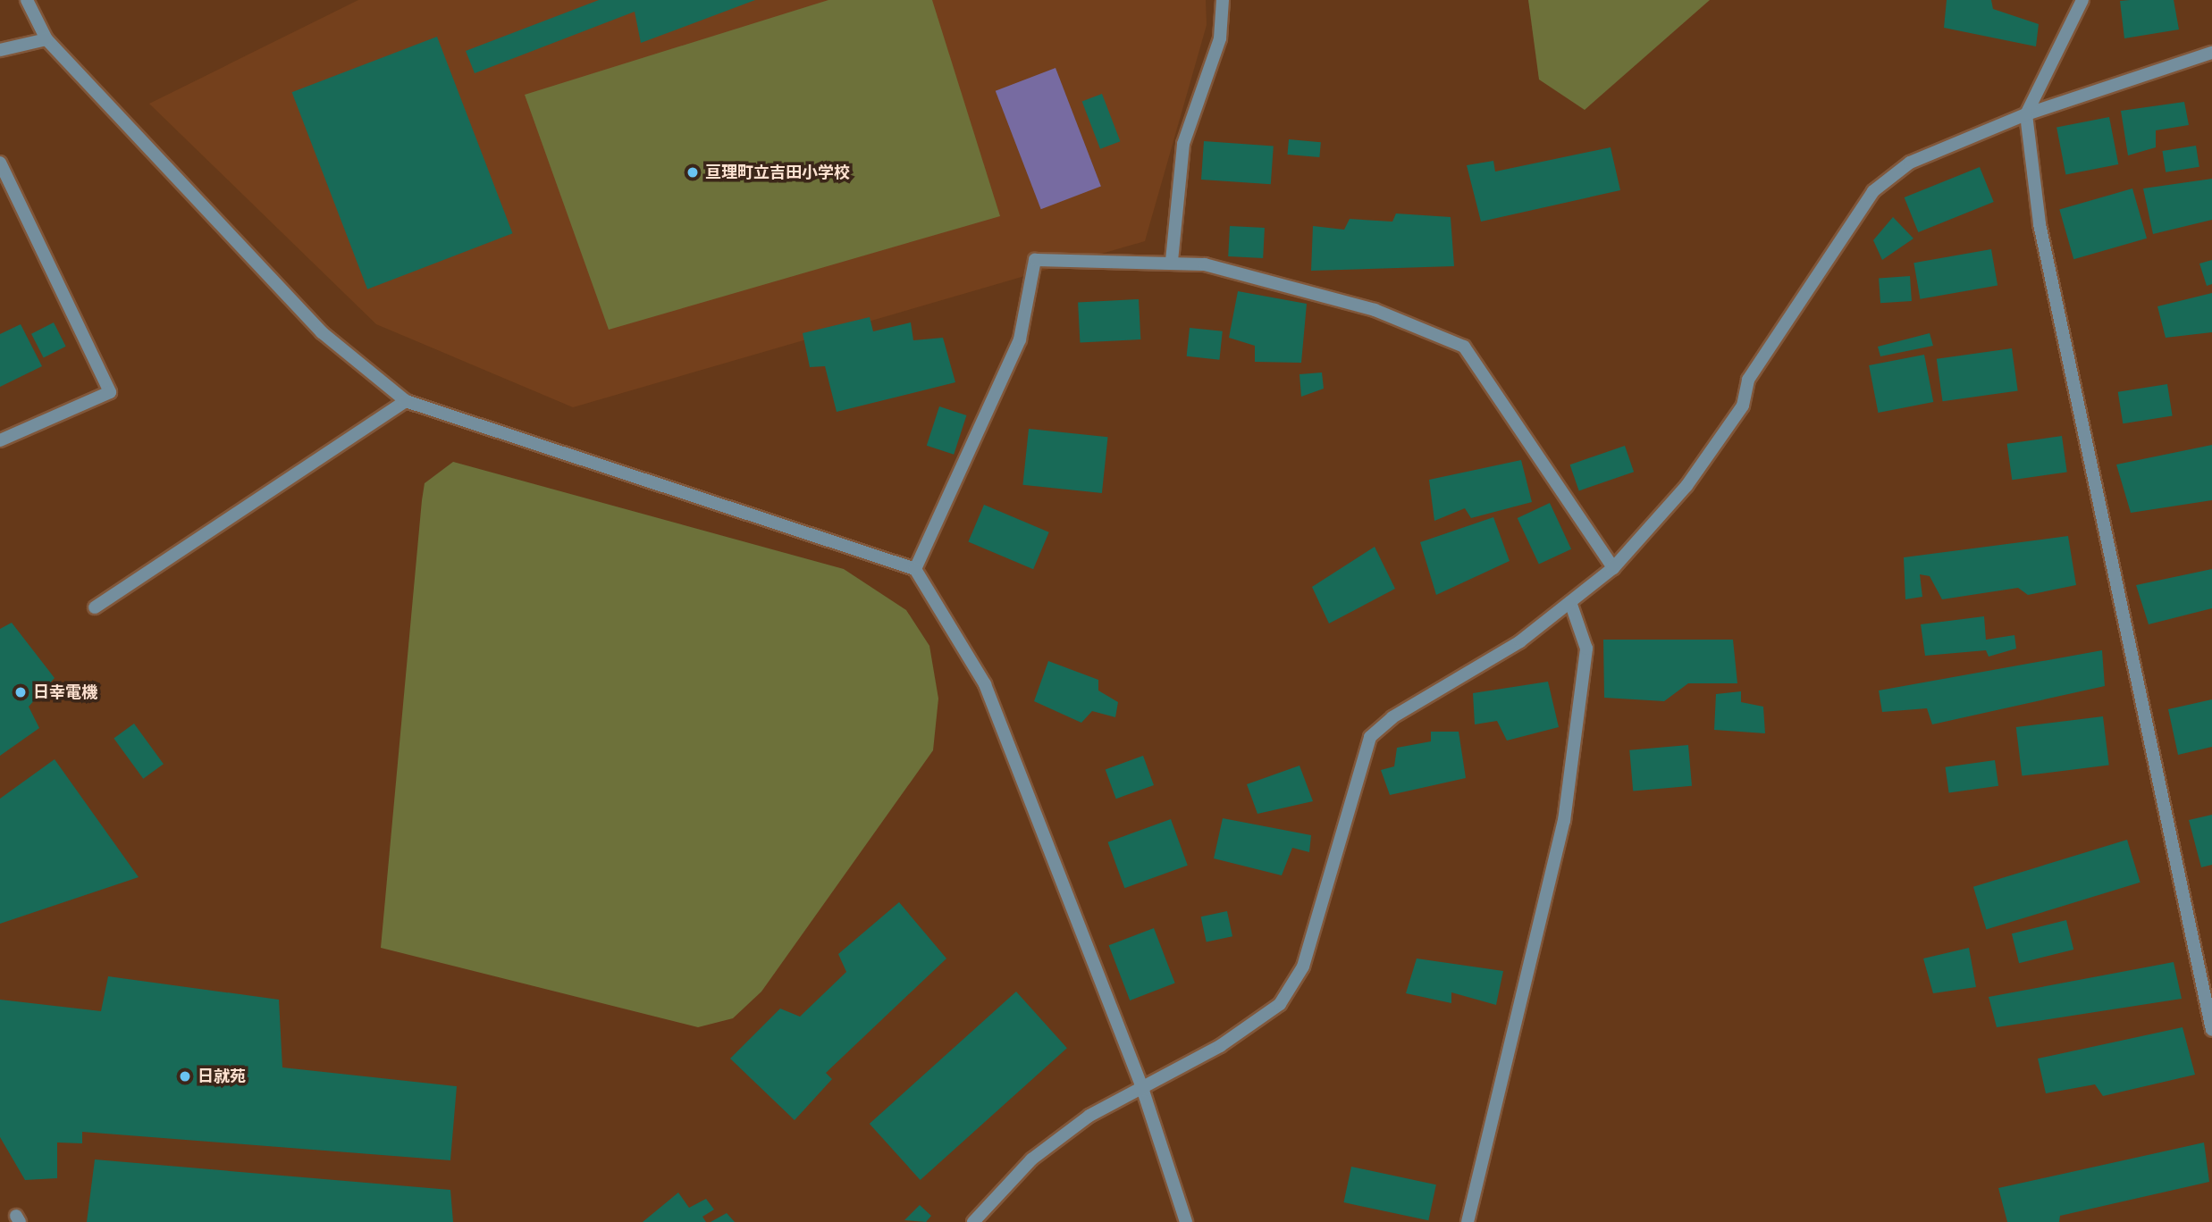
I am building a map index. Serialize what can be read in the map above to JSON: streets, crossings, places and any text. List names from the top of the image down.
{
  "places": ["亘理町立吉田小学校", "日幸電機", "日就苑"]
}
